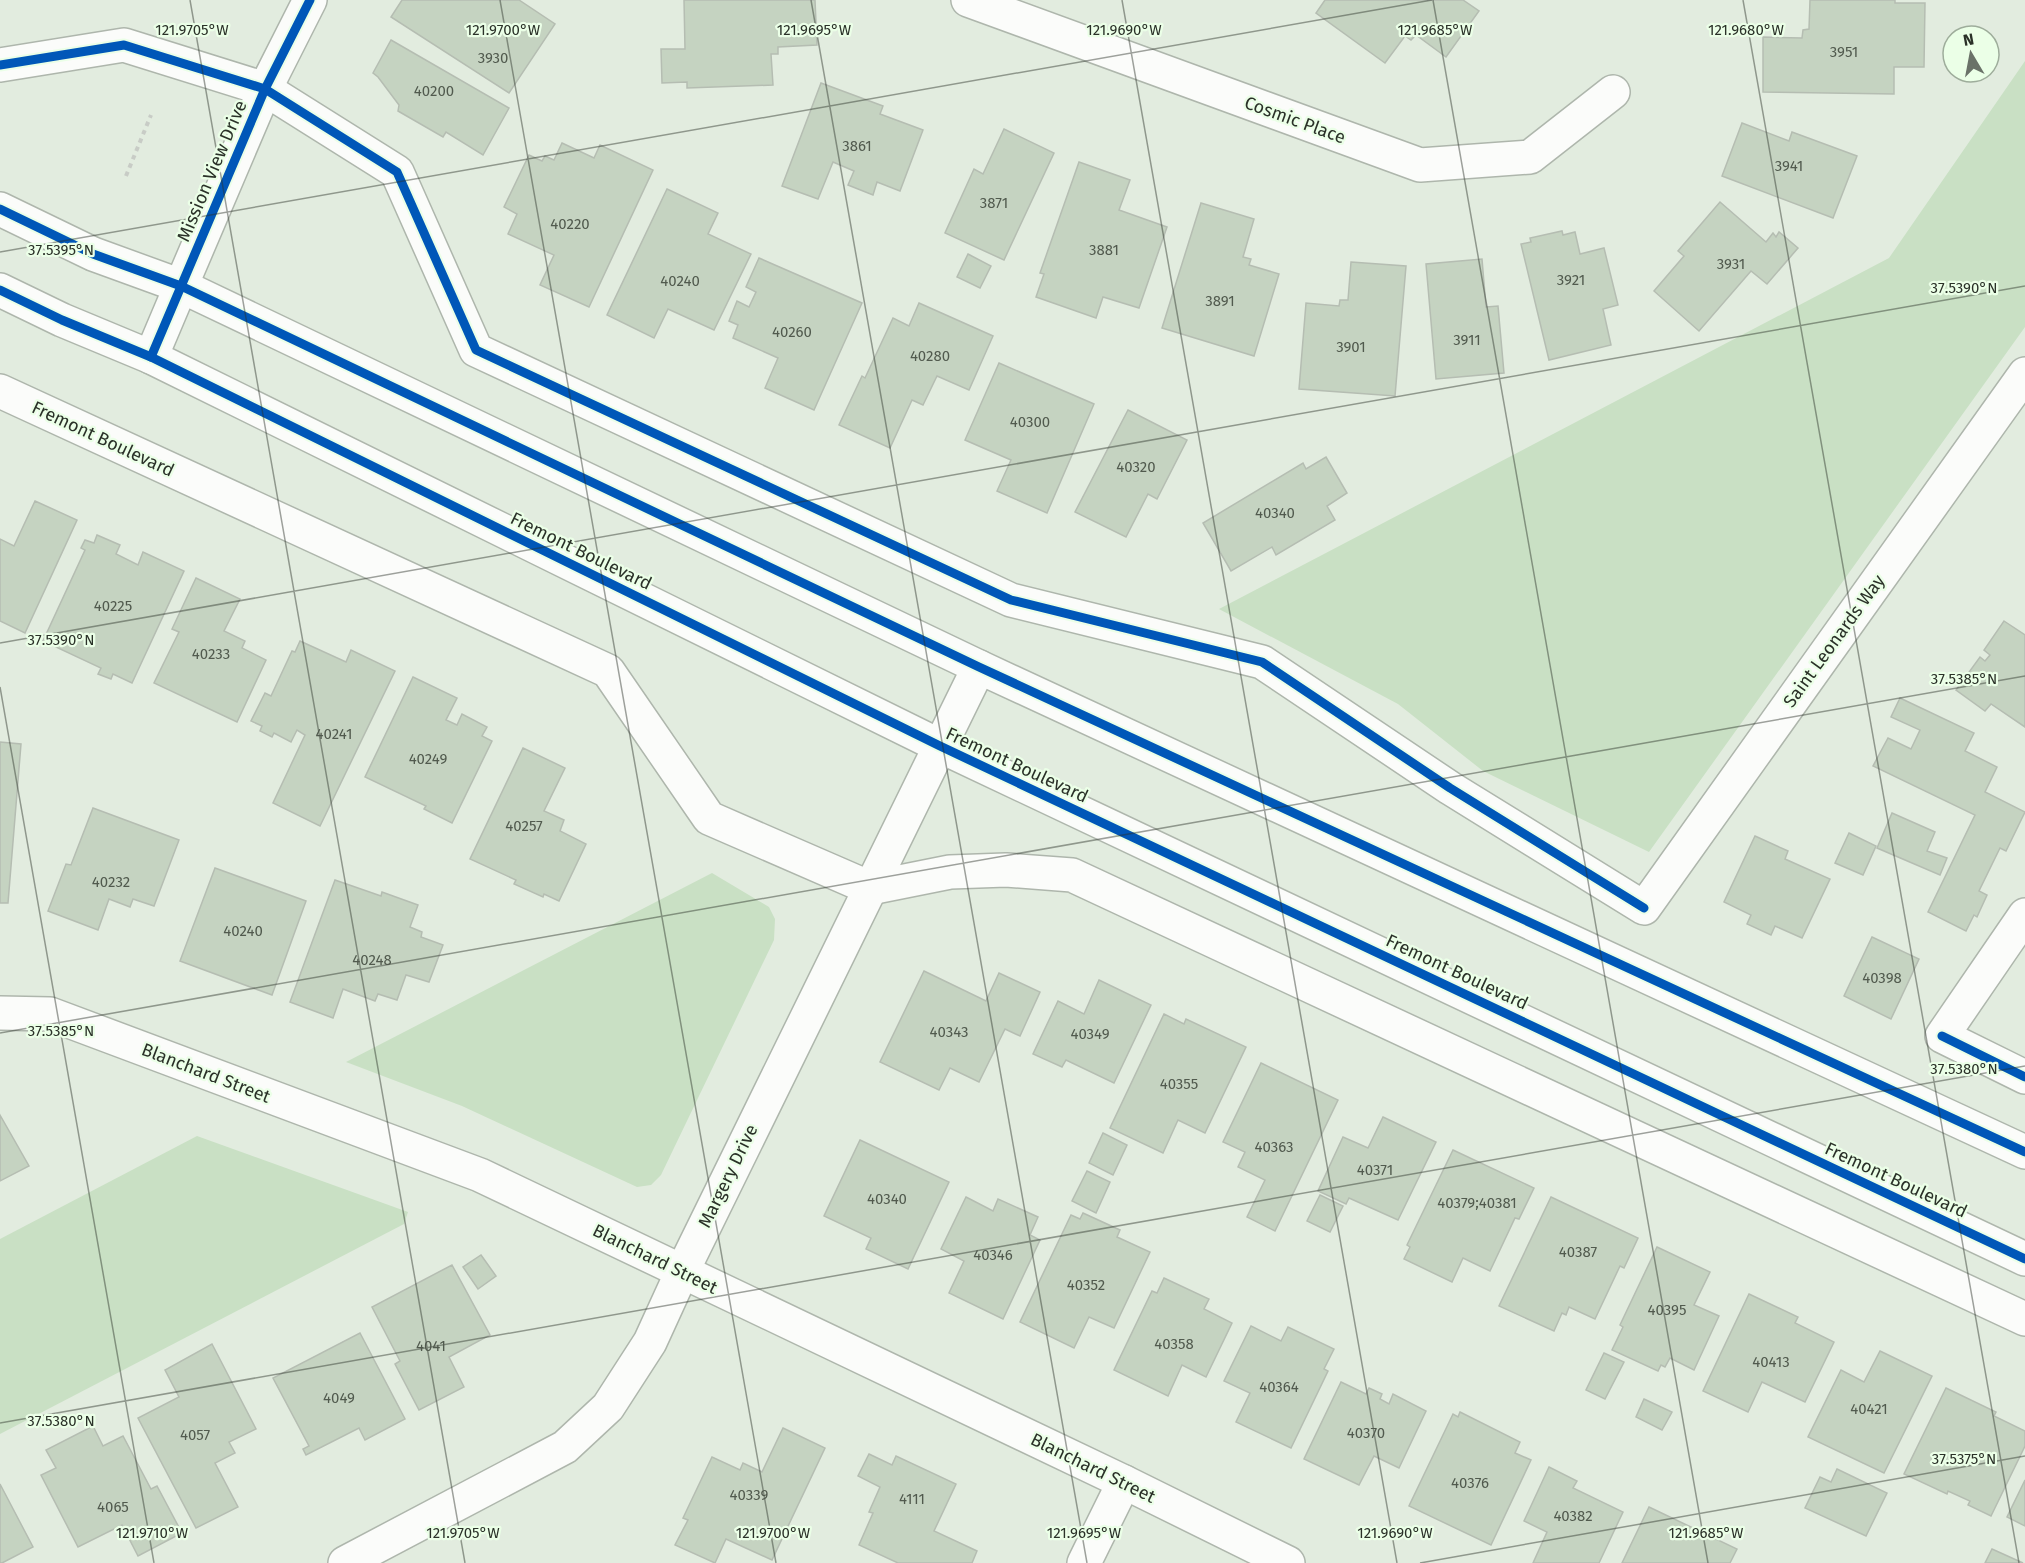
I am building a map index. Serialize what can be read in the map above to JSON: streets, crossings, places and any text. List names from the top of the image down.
{
  "streets": {
    "street": [
      "Cosmic Place",
      "Mission View Drive",
      "Fremont Boulevard",
      "Saint Leonards Way",
      "Blanchard Street",
      "Margery Drive"
    ]
  },
  "crossings": [
    ["Mission View Drive", "Fremont Boulevard"],
    ["Mission View Drive", "Saint Leonards Way"],
    ["Fremont Boulevard", "Margery Drive"],
    ["Blanchard Street", "Margery Drive"]
  ],
  "house_numbers": [
    "3951",
    "3930",
    "40200",
    "3861",
    "3941",
    "3871",
    "40220",
    "3881",
    "3931",
    "3921",
    "40240",
    "3891",
    "40260",
    "3911",
    "3901",
    "40280",
    "40300",
    "40320",
    "40340",
    "40225",
    "40233",
    "40241",
    "40249",
    "40257",
    "40232",
    "40240",
    "40248",
    "40398",
    "40343",
    "40349",
    "40355",
    "40363",
    "40371",
    "40340",
    "40379;40381",
    "40387",
    "40346",
    "40352",
    "40395",
    "40358",
    "4041",
    "40413",
    "40364",
    "4049",
    "40421",
    "40370",
    "4057",
    "40376",
    "40339",
    "4111",
    "4065",
    "40382"
  ],
  "north": "top",
  "coordinates": [
    "121.9705°W",
    "121.9700°W",
    "121.9695°W",
    "121.9690°W",
    "121.9685°W",
    "121.9680°W",
    "37.5395°N",
    "37.5390°N",
    "37.5385°N",
    "37.5380°N",
    "37.5375°N",
    "121.9710°W"
  ]
}
